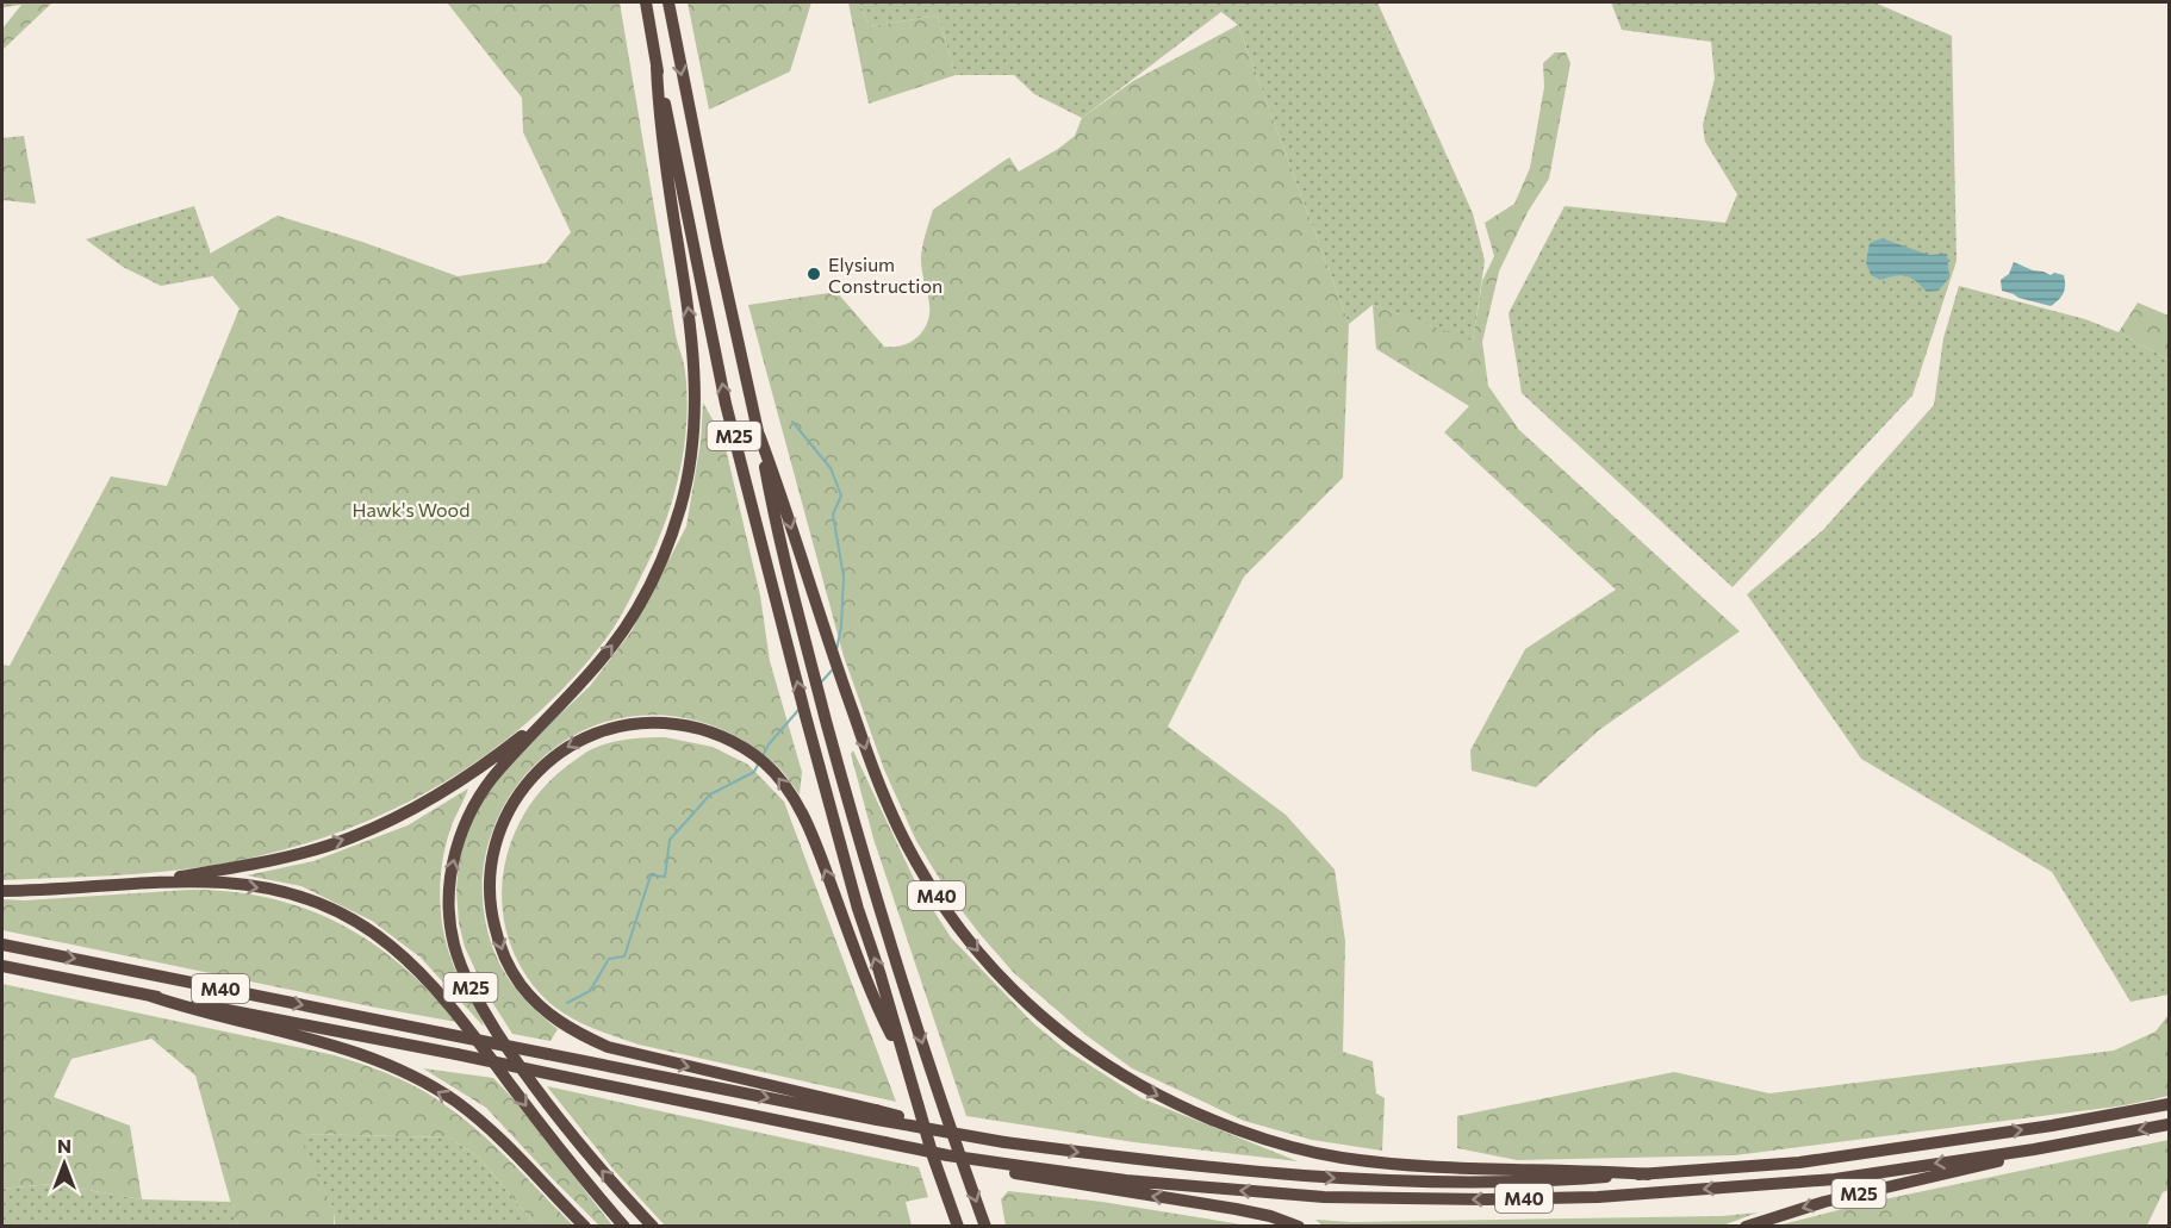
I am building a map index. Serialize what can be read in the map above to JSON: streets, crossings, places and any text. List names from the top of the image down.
{
  "streets": {
    "highway": ["M25", "M40"]
  },
  "crossings": [
    ["M25", "M40"]
  ],
  "parks": ["Hawk's Wood"],
  "places": ["Elysium Construction"],
  "north": "top"
}
